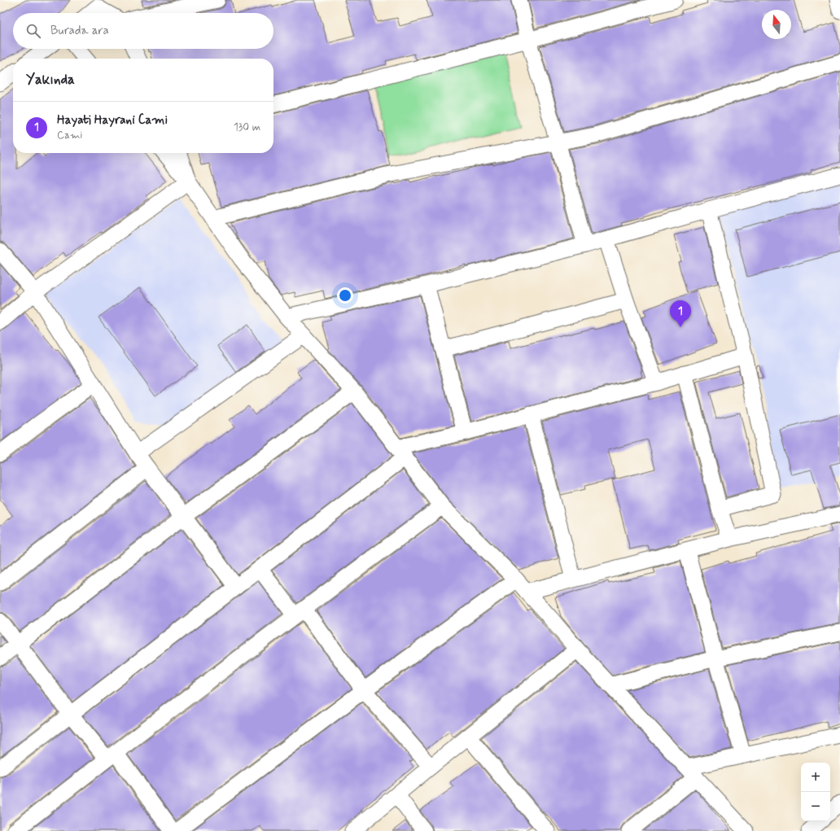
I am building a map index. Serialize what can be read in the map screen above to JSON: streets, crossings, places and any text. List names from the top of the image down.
{
  "north": "top",
  "page": {
    "search": "Burada ara",
    "heading": "Yakında",
    "list": [
      {
        "mark": "1",
        "name": "Hayati Hayrani Cami",
        "note": "Cami",
        "value": "130 m"
      }
    ],
    "pins": "1",
    "map_buttons": ["+", "−"]
  }
}
